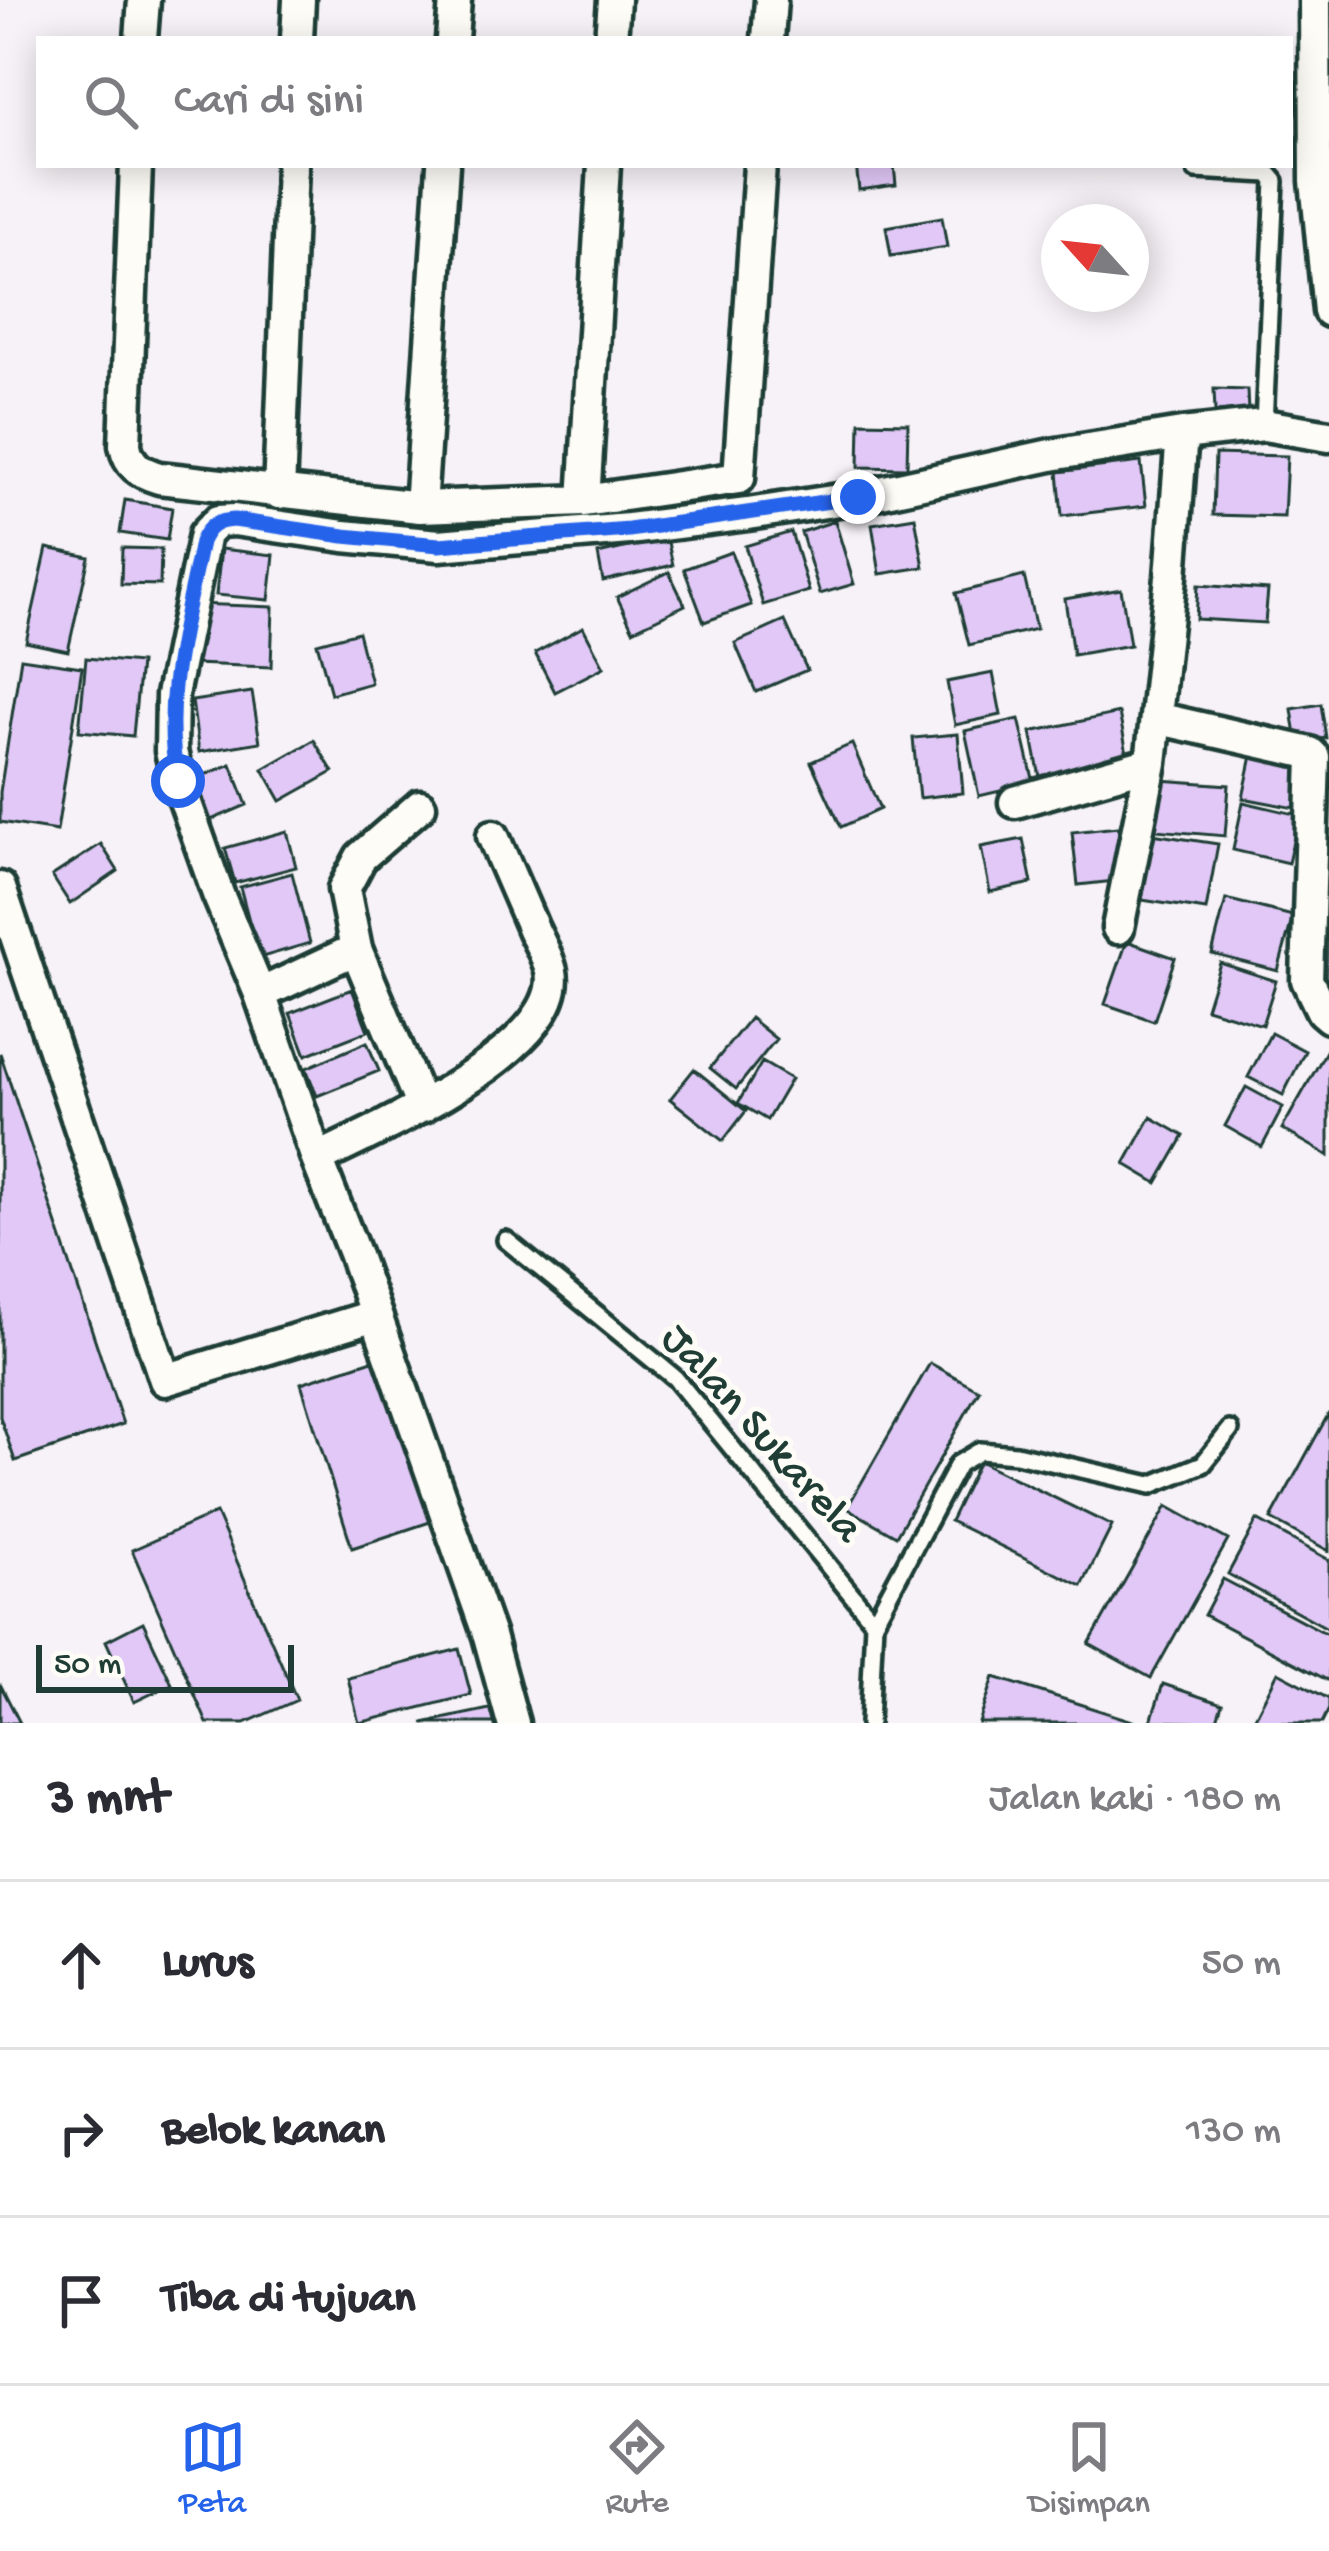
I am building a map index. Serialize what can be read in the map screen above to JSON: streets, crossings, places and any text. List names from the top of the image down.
{
  "streets": {
    "lane": ["Jalan Sukarela"]
  },
  "scale_bar": "50 m",
  "north": "top left",
  "page": {
    "search": "Cari di sini",
    "scale": "50 m",
    "heading": ["3 mnt", "Jalan kaki · 180 m"],
    "list": [
      ["Lurus", "50 m"],
      ["Belok kanan", "130 m"],
      "Tiba di tujuan"
    ],
    "nav": ["Peta", "Rute", "Disimpan"]
  }
}
